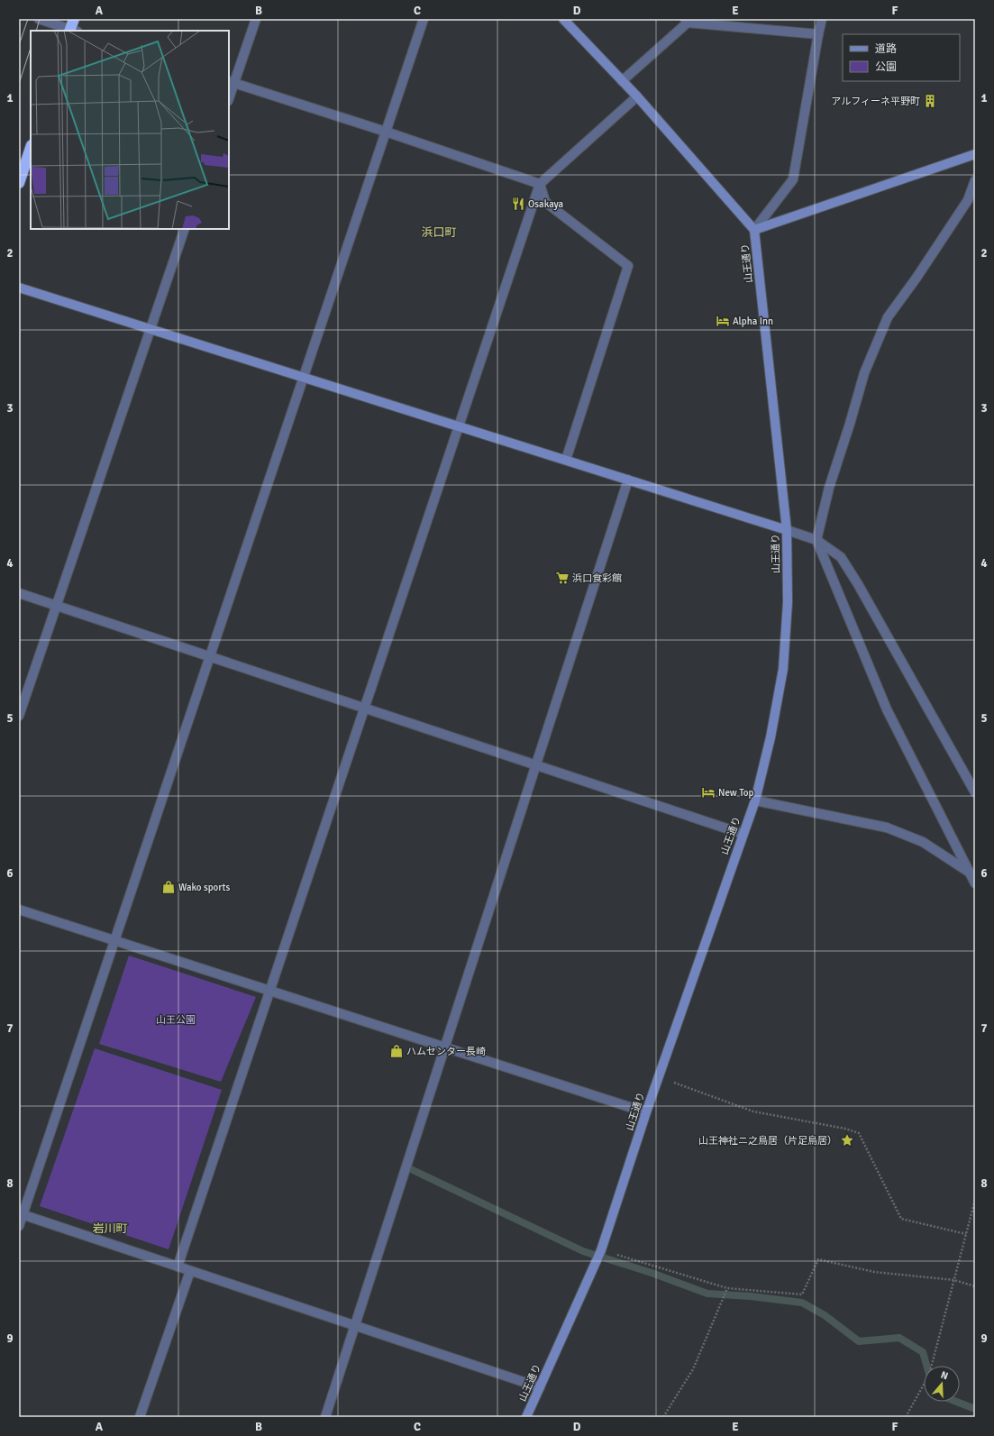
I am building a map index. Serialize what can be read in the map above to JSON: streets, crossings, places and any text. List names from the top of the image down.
{
  "streets": {
    "street": ["山王通り"]
  },
  "districts": ["浜口町", "岩川町"],
  "parks": ["山王公園"],
  "places": {
    "building": ["アルフィーネ平野町"],
    "restaurant": ["Osakaya"],
    "hotel": ["Alpha Inn", "New Top"],
    "supermarket": ["浜口食彩館"],
    "shop": ["Wako sports", "ハムセンター長崎"],
    "place": ["山王神社ニ之鳥居（片足鳥居）"]
  },
  "legend": ["道路", "公園"],
  "north": "top",
  "grid": {
    "columns": [
      "A",
      "B",
      "C",
      "D",
      "E",
      "F"
    ],
    "rows": [
      "1",
      "2",
      "3",
      "4",
      "5",
      "6",
      "7",
      "8",
      "9"
    ]
  }
}
